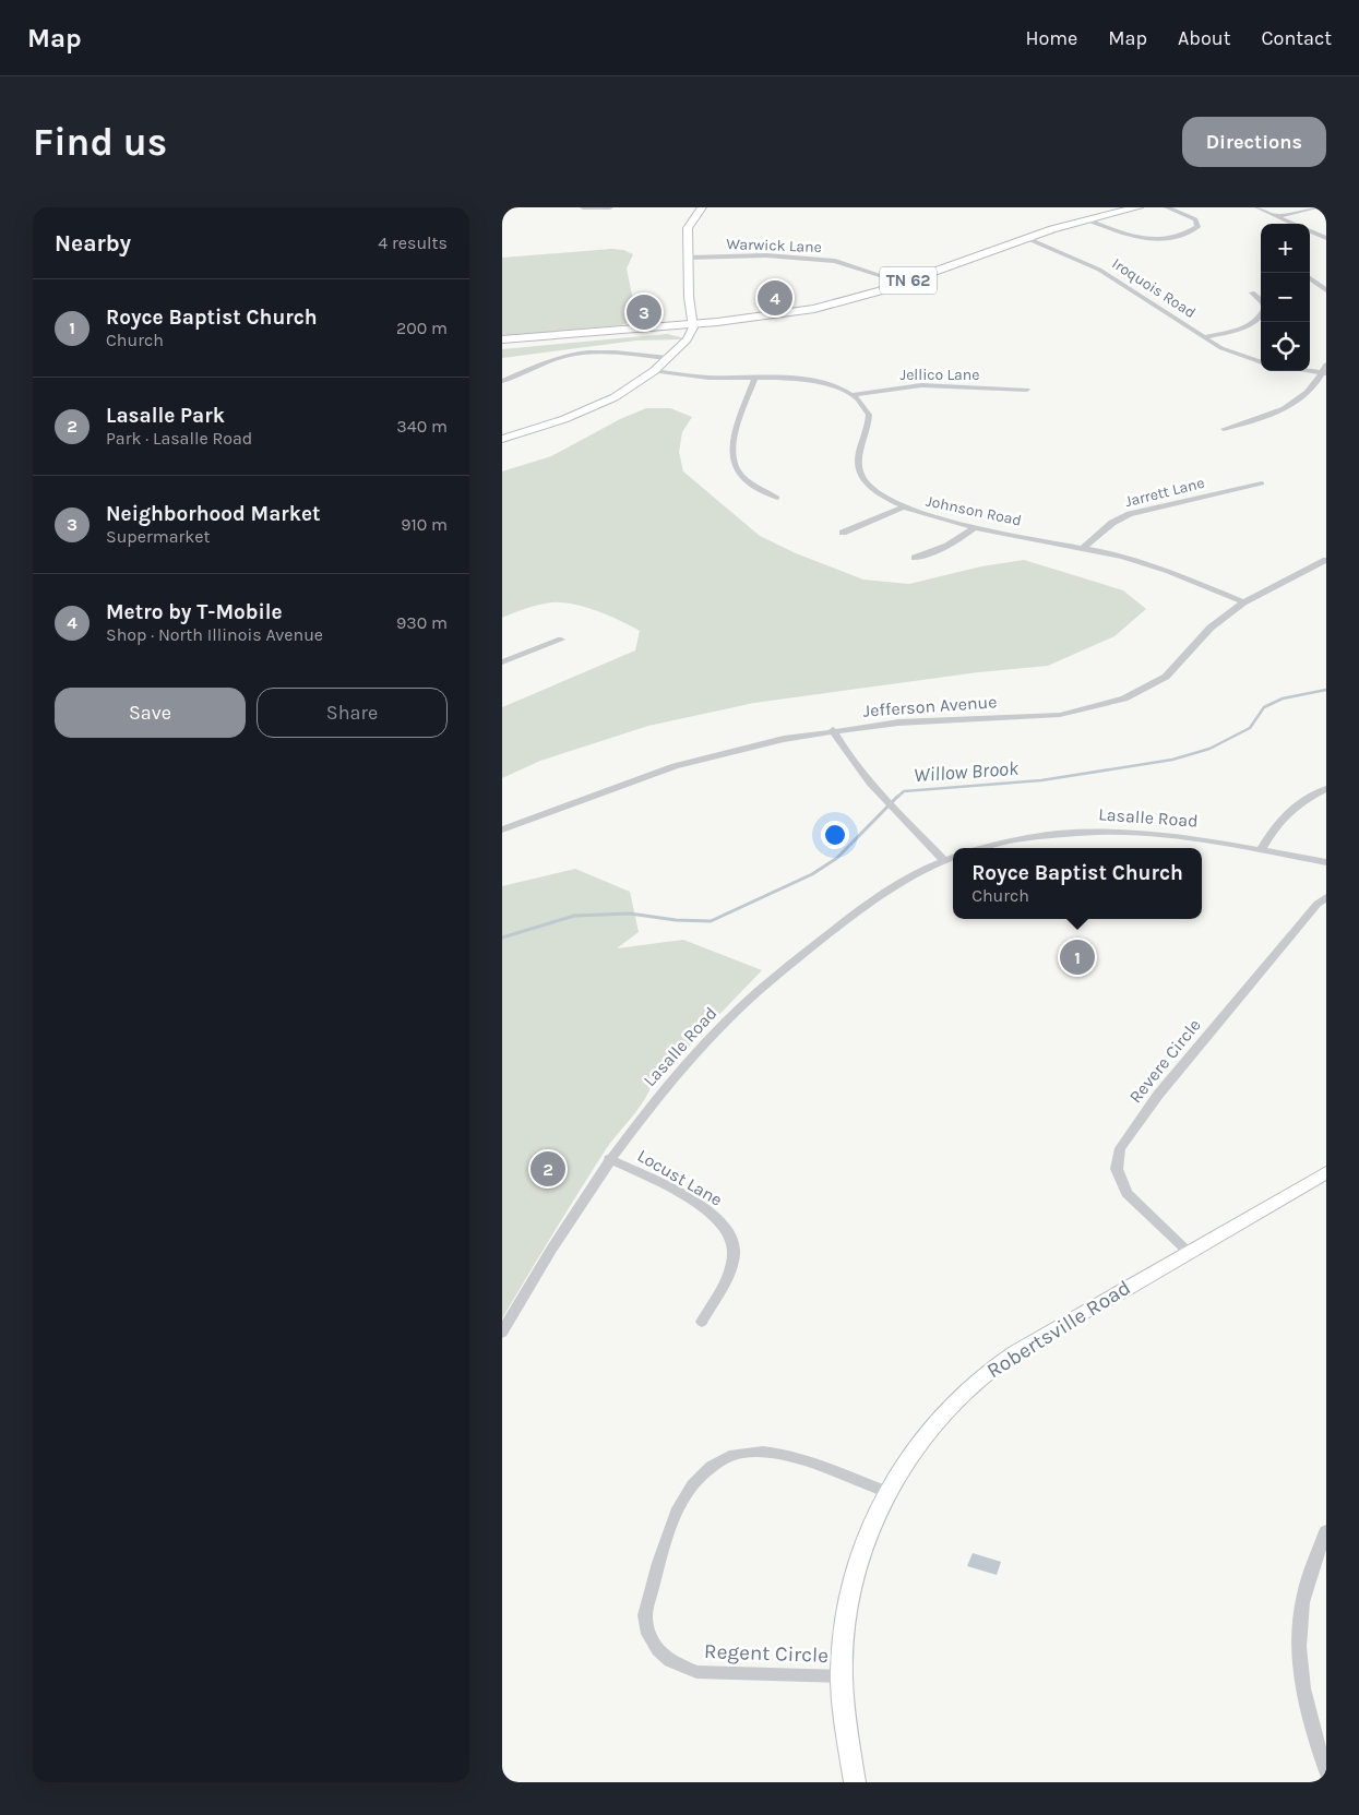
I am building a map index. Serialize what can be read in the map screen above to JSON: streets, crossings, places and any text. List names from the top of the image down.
{
  "streets": {
    "highway": ["TN 62"],
    "street": [
      "Warwick Lane",
      "Iroquois Road",
      "Jellico Lane",
      "Jarrett Lane",
      "Johnson Road",
      "Jefferson Avenue",
      "Lasalle Road",
      "Revere Circle",
      "Locust Lane",
      "Robertsville Road",
      "Regent Circle"
    ]
  },
  "crossings": [
    ["Warwick Lane", "TN 62"],
    ["TN 62", "Iroquois Road"],
    ["Jellico Lane", "Johnson Road"],
    ["Jarrett Lane", "Johnson Road"],
    ["Johnson Road", "Jefferson Avenue"],
    ["Lasalle Road", "Locust Lane"],
    ["Revere Circle", "Robertsville Road"],
    ["Robertsville Road", "Regent Circle"]
  ],
  "water": ["Willow Brook"],
  "page": {
    "header": "Map",
    "nav": [
      "Home",
      "Map",
      "About",
      "Contact"
    ],
    "buttons": [
      "Directions",
      ["Save", "Share"]
    ],
    "title": "Find us",
    "heading": ["Nearby", "4 results"],
    "map_buttons": ["+", "−"],
    "list": [
      {
        "mark": "1",
        "name": "Royce Baptist Church",
        "note": "Church",
        "value": "200 m"
      },
      {
        "mark": "2",
        "name": "Lasalle Park",
        "note": "Park · Lasalle Road",
        "value": "340 m"
      },
      {
        "mark": "3",
        "name": "Neighborhood Market",
        "note": "Supermarket",
        "value": "910 m"
      },
      {
        "mark": "4",
        "name": "Metro by T-Mobile",
        "note": "Shop · North Illinois Avenue",
        "value": "930 m"
      }
    ],
    "pins": [
      "4",
      "3",
      "1",
      "2"
    ],
    "popup": ["Royce Baptist Church", "Church"]
  }
}
